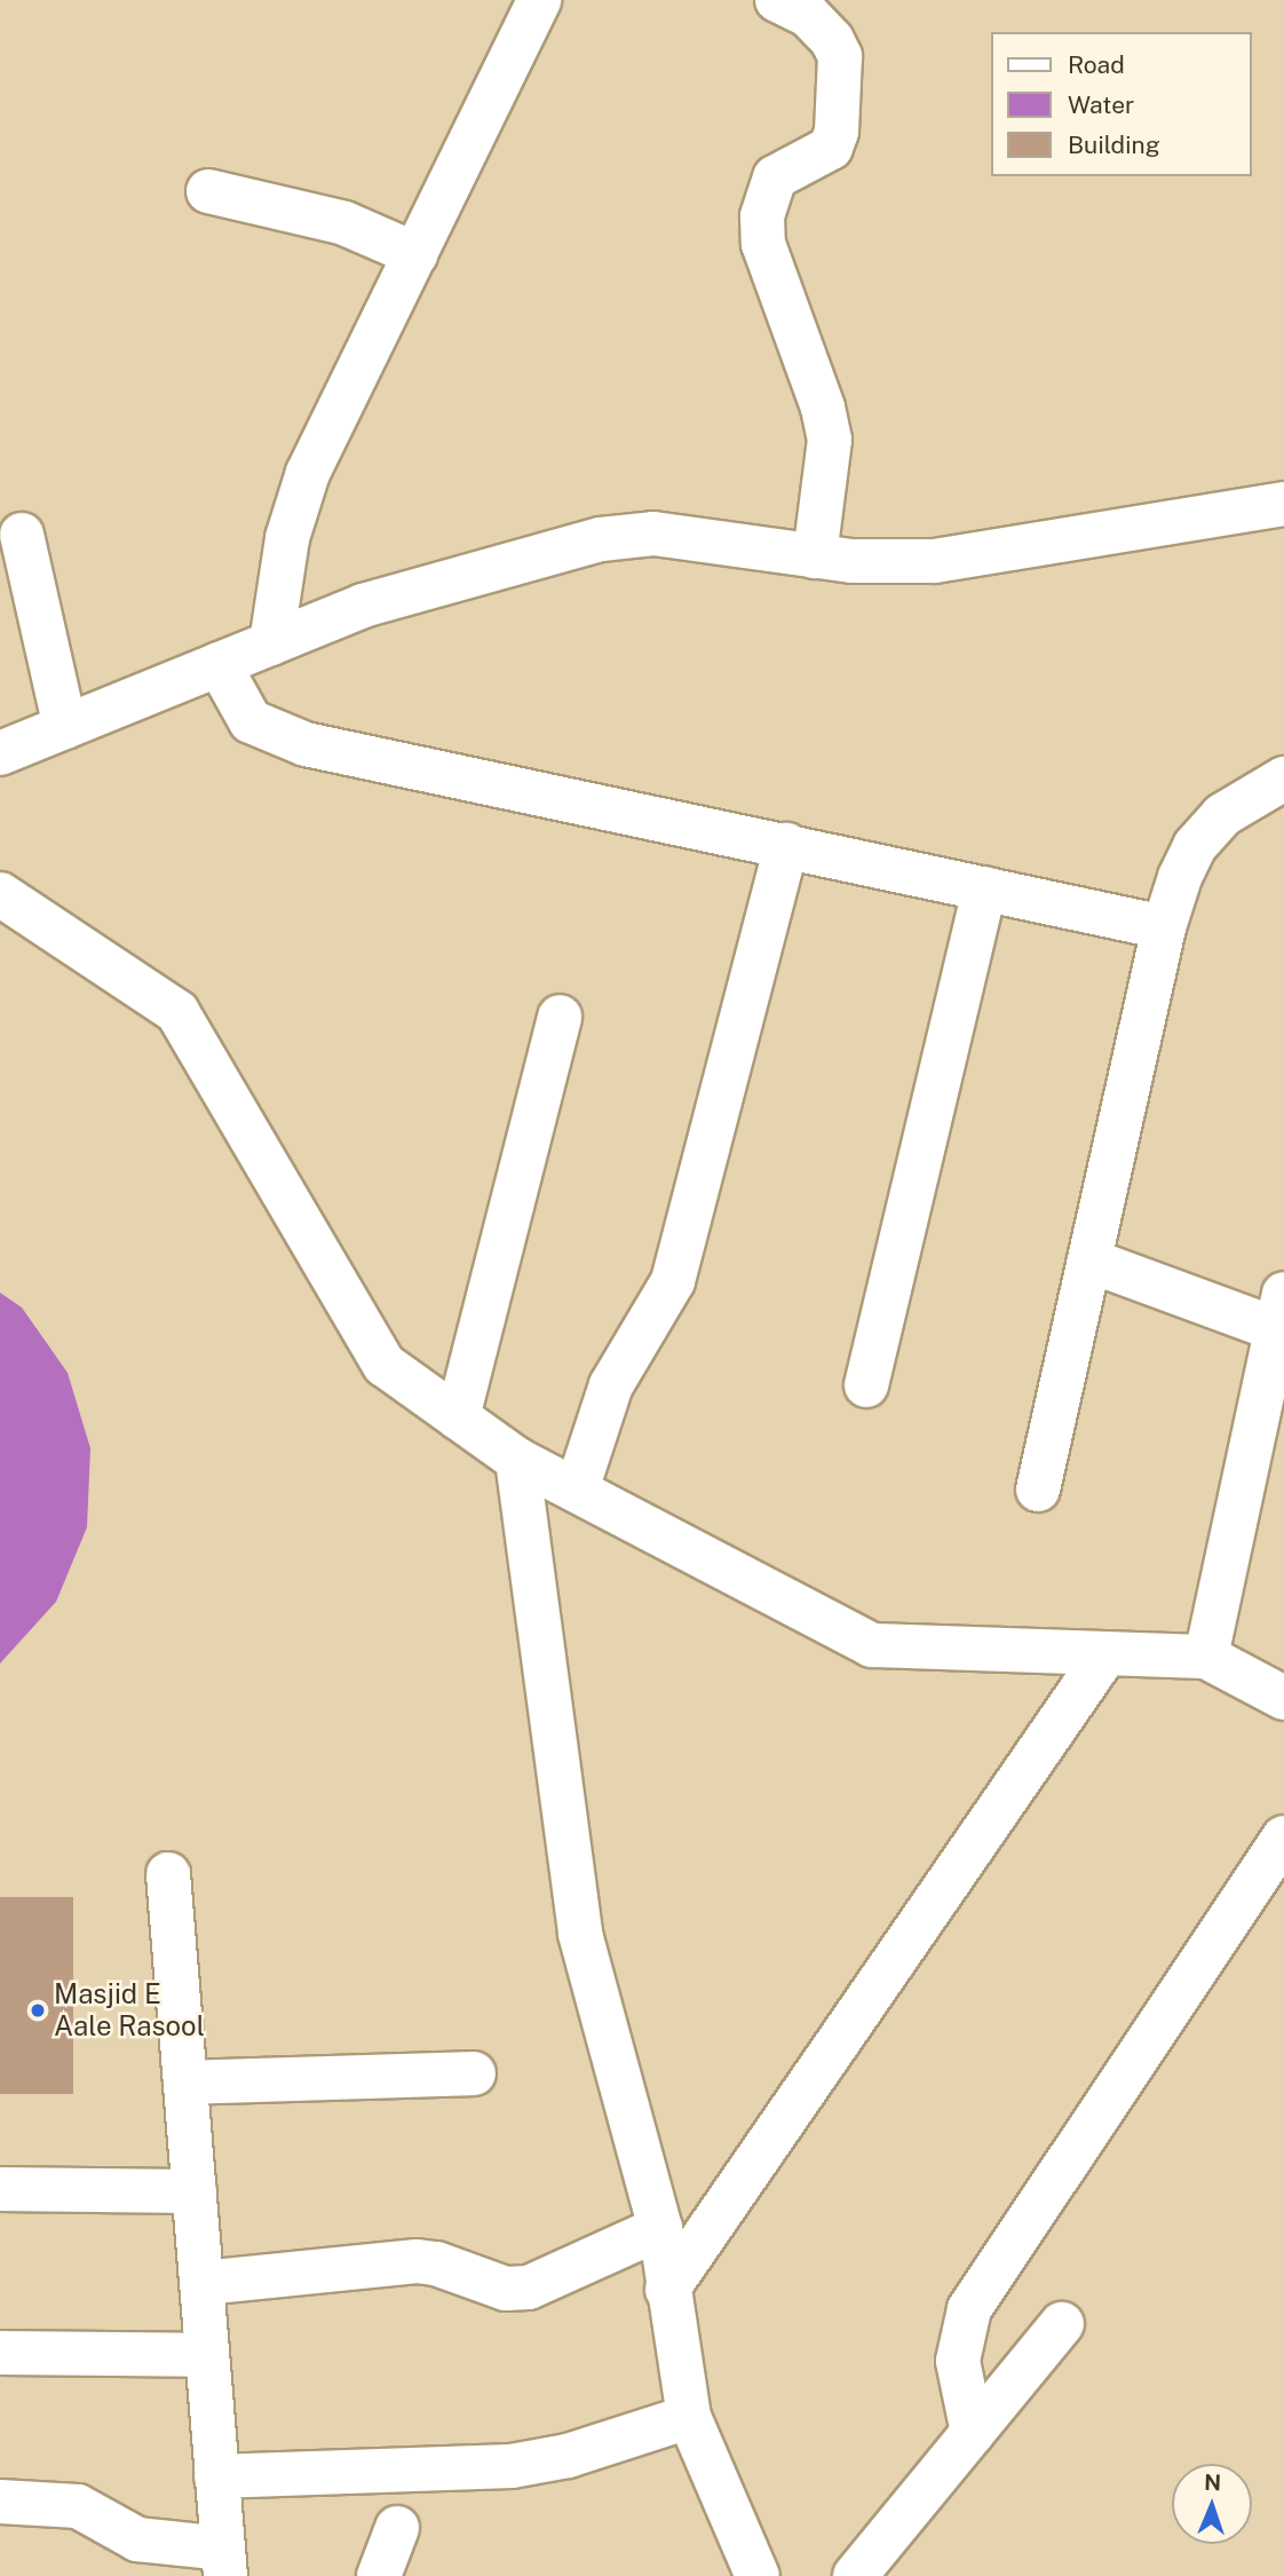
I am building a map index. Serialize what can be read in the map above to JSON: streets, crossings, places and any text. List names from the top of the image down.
{
  "places": ["Masjid E Aale Rasool"],
  "legend": ["Road", "Water", "Building"],
  "north": "top"
}
